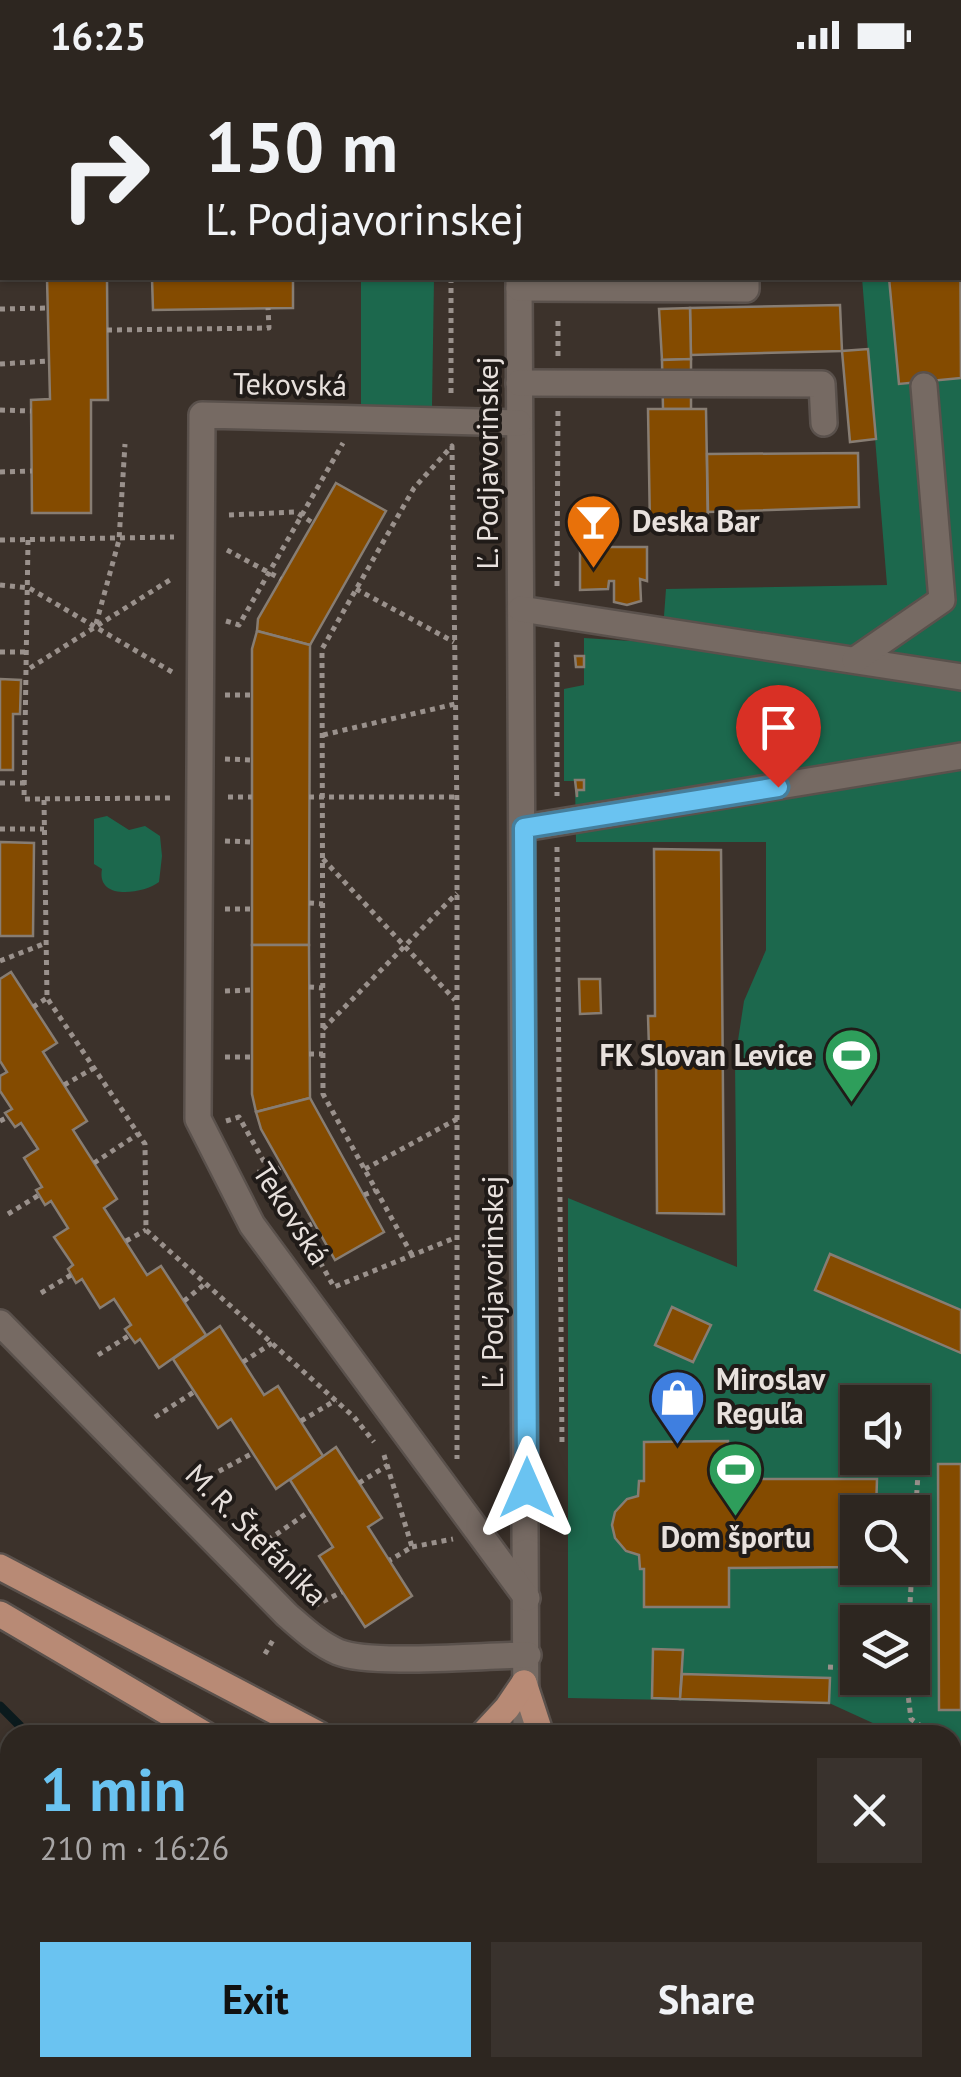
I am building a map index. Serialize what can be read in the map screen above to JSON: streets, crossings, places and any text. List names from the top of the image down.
{
  "streets": {
    "street": ["Tekovská", "Ľ. Podjavorinskej", "M. R. Štefánika"]
  },
  "crossings": [
    ["Tekovská", "Ľ. Podjavorinskej"],
    ["Ľ. Podjavorinskej", "M. R. Štefánika"]
  ],
  "places": {
    "bar": ["Deska Bar"],
    "sports": ["FK Slovan Levice", "Dom športu"],
    "shop": ["Miroslav Reguľa"]
  },
  "page": {
    "status": "16:25",
    "turn": ["150 m", "Ľ. Podjavorinskej"],
    "heading": ["1 min", "210 m · 16:26"],
    "buttons": ["Exit", "Share"]
  }
}
